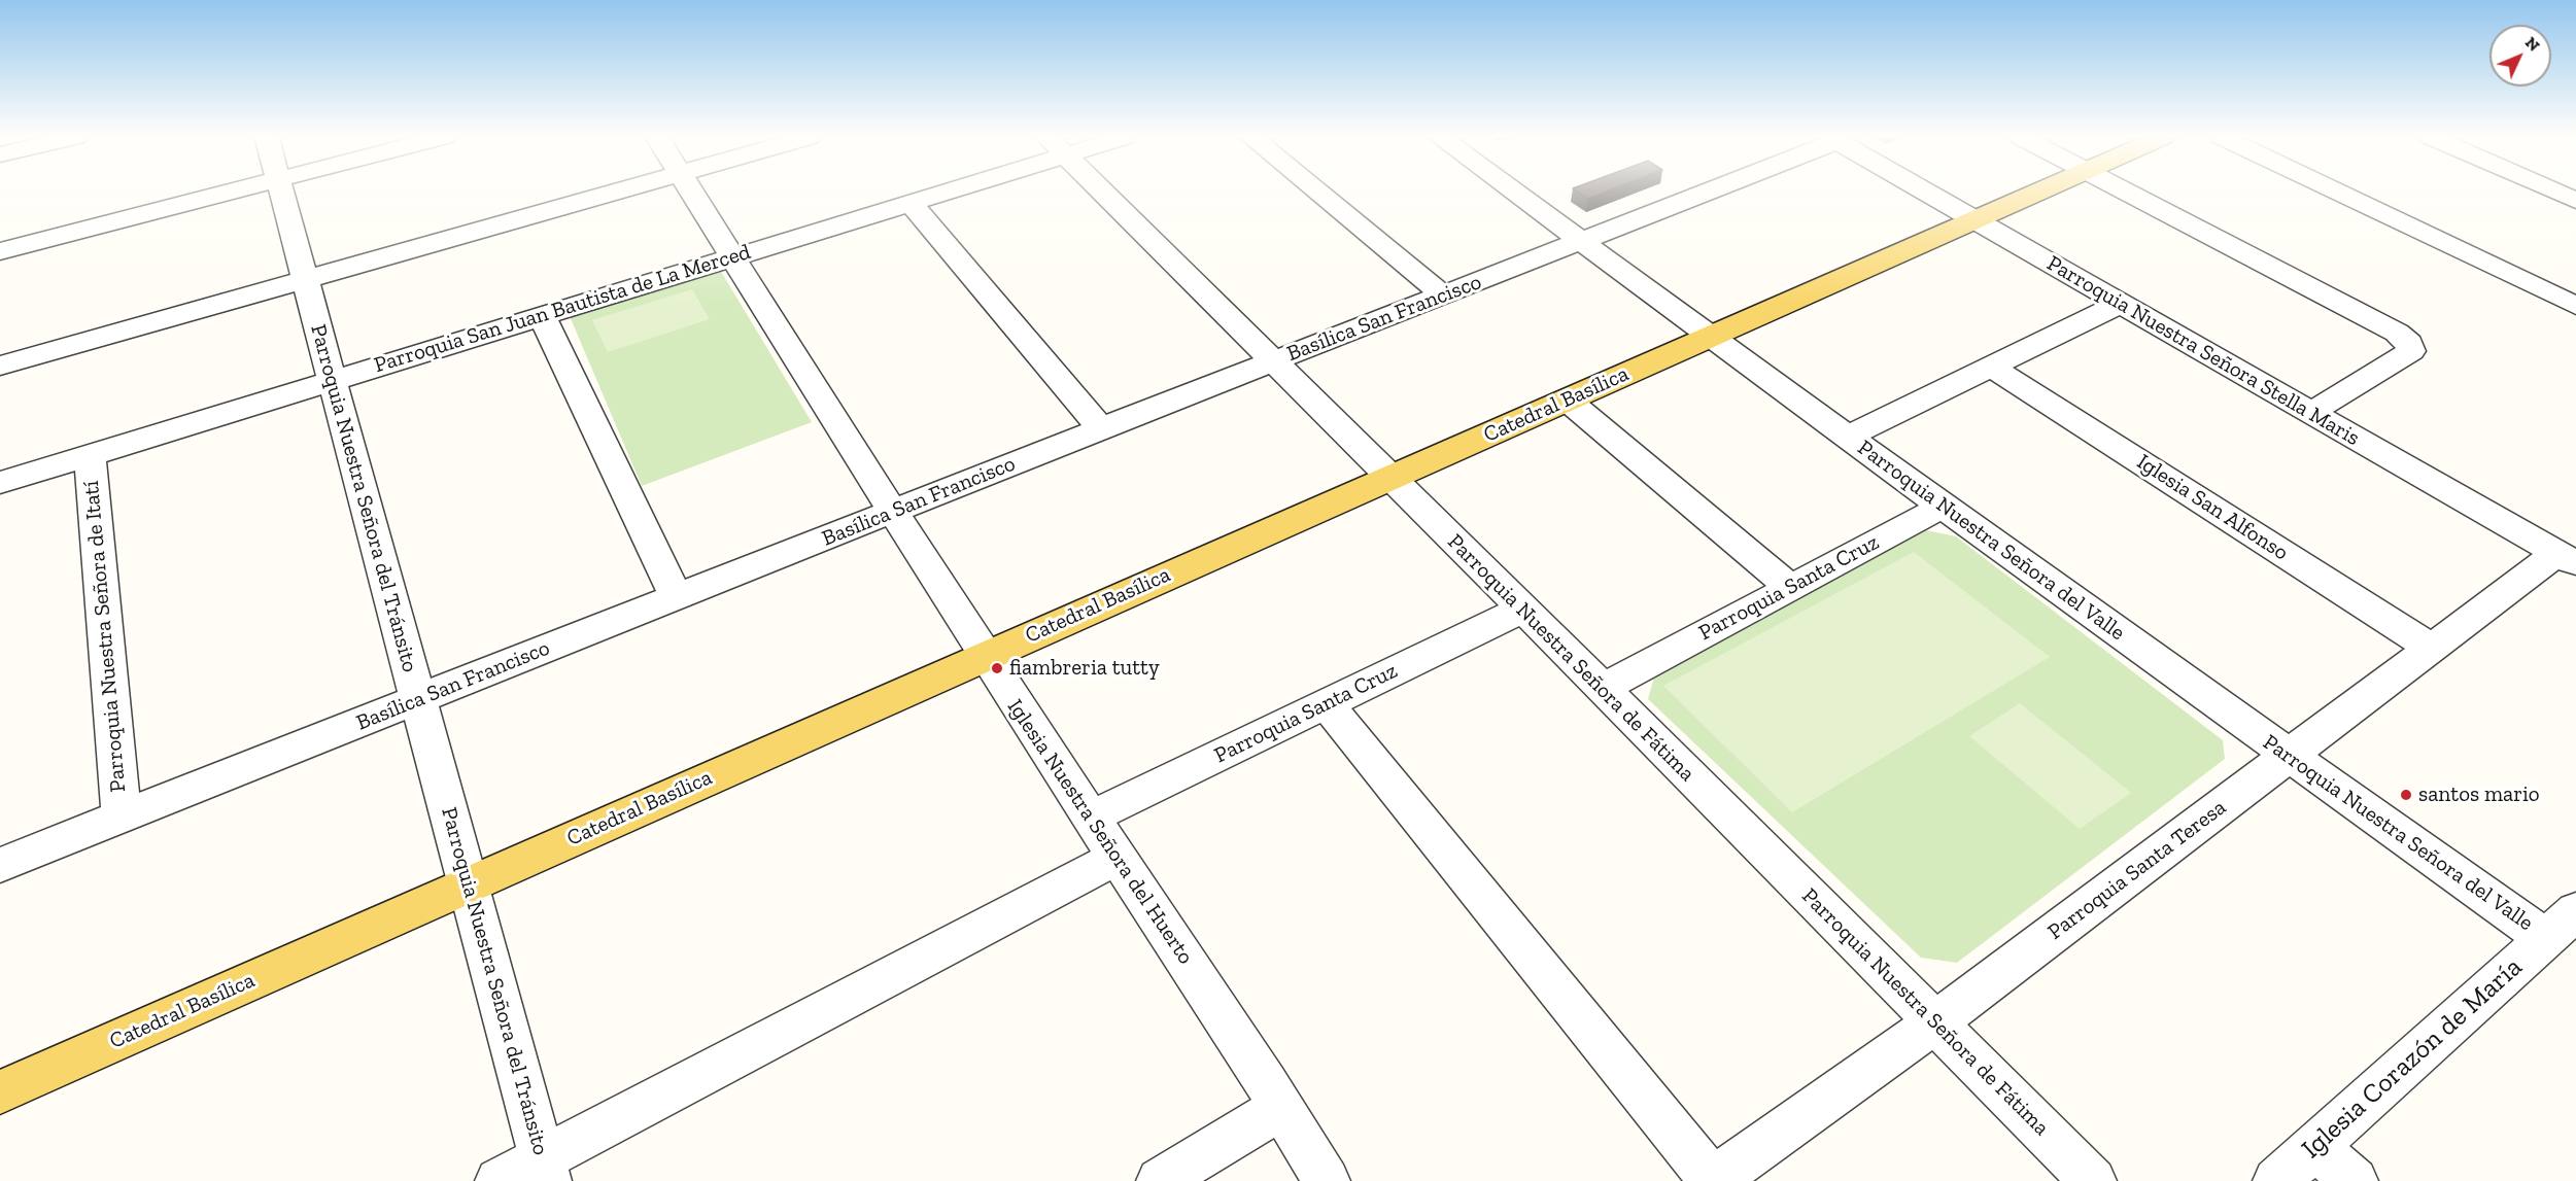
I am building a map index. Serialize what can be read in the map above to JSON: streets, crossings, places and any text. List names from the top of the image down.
{
  "streets": {
    "main road": ["Catedral Basílica"],
    "street": [
      "Parroquia San Juan Bautista de La Merced",
      "Basílica San Francisco",
      "Parroquia Nuestra Señora Stella Maris",
      "Parroquia Nuestra Señora del Tránsito",
      "Iglesia San Alfonso",
      "Parroquia Nuestra Señora del Valle",
      "Parroquia Santa Cruz",
      "Parroquia Nuestra Señora de Itatí",
      "Parroquia Nuestra Señora de Fátima",
      "Iglesia Nuestra Señora del Huerto",
      "Parroquia Santa Teresa",
      "Iglesia Corazón de María"
    ]
  },
  "crossings": [
    ["Parroquia San Juan Bautista de La Merced", "Parroquia Nuestra Señora del Tránsito"],
    ["Parroquia San Juan Bautista de La Merced", "Parroquia Nuestra Señora de Itatí"],
    ["Parroquia San Juan Bautista de La Merced", "Iglesia Nuestra Señora del Huerto"],
    ["Basílica San Francisco", "Parroquia Nuestra Señora del Tránsito"],
    ["Basílica San Francisco", "Parroquia Nuestra Señora del Valle"],
    ["Basílica San Francisco", "Parroquia Nuestra Señora de Itatí"],
    ["Basílica San Francisco", "Parroquia Nuestra Señora de Fátima"],
    ["Basílica San Francisco", "Iglesia Nuestra Señora del Huerto"],
    ["Parroquia Nuestra Señora Stella Maris", "Catedral Basílica"],
    ["Parroquia Nuestra Señora Stella Maris", "Parroquia Santa Teresa"],
    ["Catedral Basílica", "Parroquia Nuestra Señora del Tránsito"],
    ["Catedral Basílica", "Parroquia Nuestra Señora del Valle"],
    ["Catedral Basílica", "Parroquia Nuestra Señora de Fátima"],
    ["Catedral Basílica", "Iglesia Nuestra Señora del Huerto"],
    ["Iglesia San Alfonso", "Parroquia Santa Teresa"],
    ["Parroquia Nuestra Señora del Valle", "Parroquia Santa Cruz"],
    ["Parroquia Nuestra Señora del Valle", "Parroquia Santa Teresa"],
    ["Parroquia Nuestra Señora del Valle", "Iglesia Corazón de María"],
    ["Parroquia Santa Cruz", "Parroquia Nuestra Señora de Fátima"],
    ["Parroquia Santa Cruz", "Iglesia Nuestra Señora del Huerto"],
    ["Parroquia Nuestra Señora de Fátima", "Parroquia Santa Teresa"]
  ],
  "places": ["fiambreria tutty", "santos mario"],
  "north": "top right"
}
